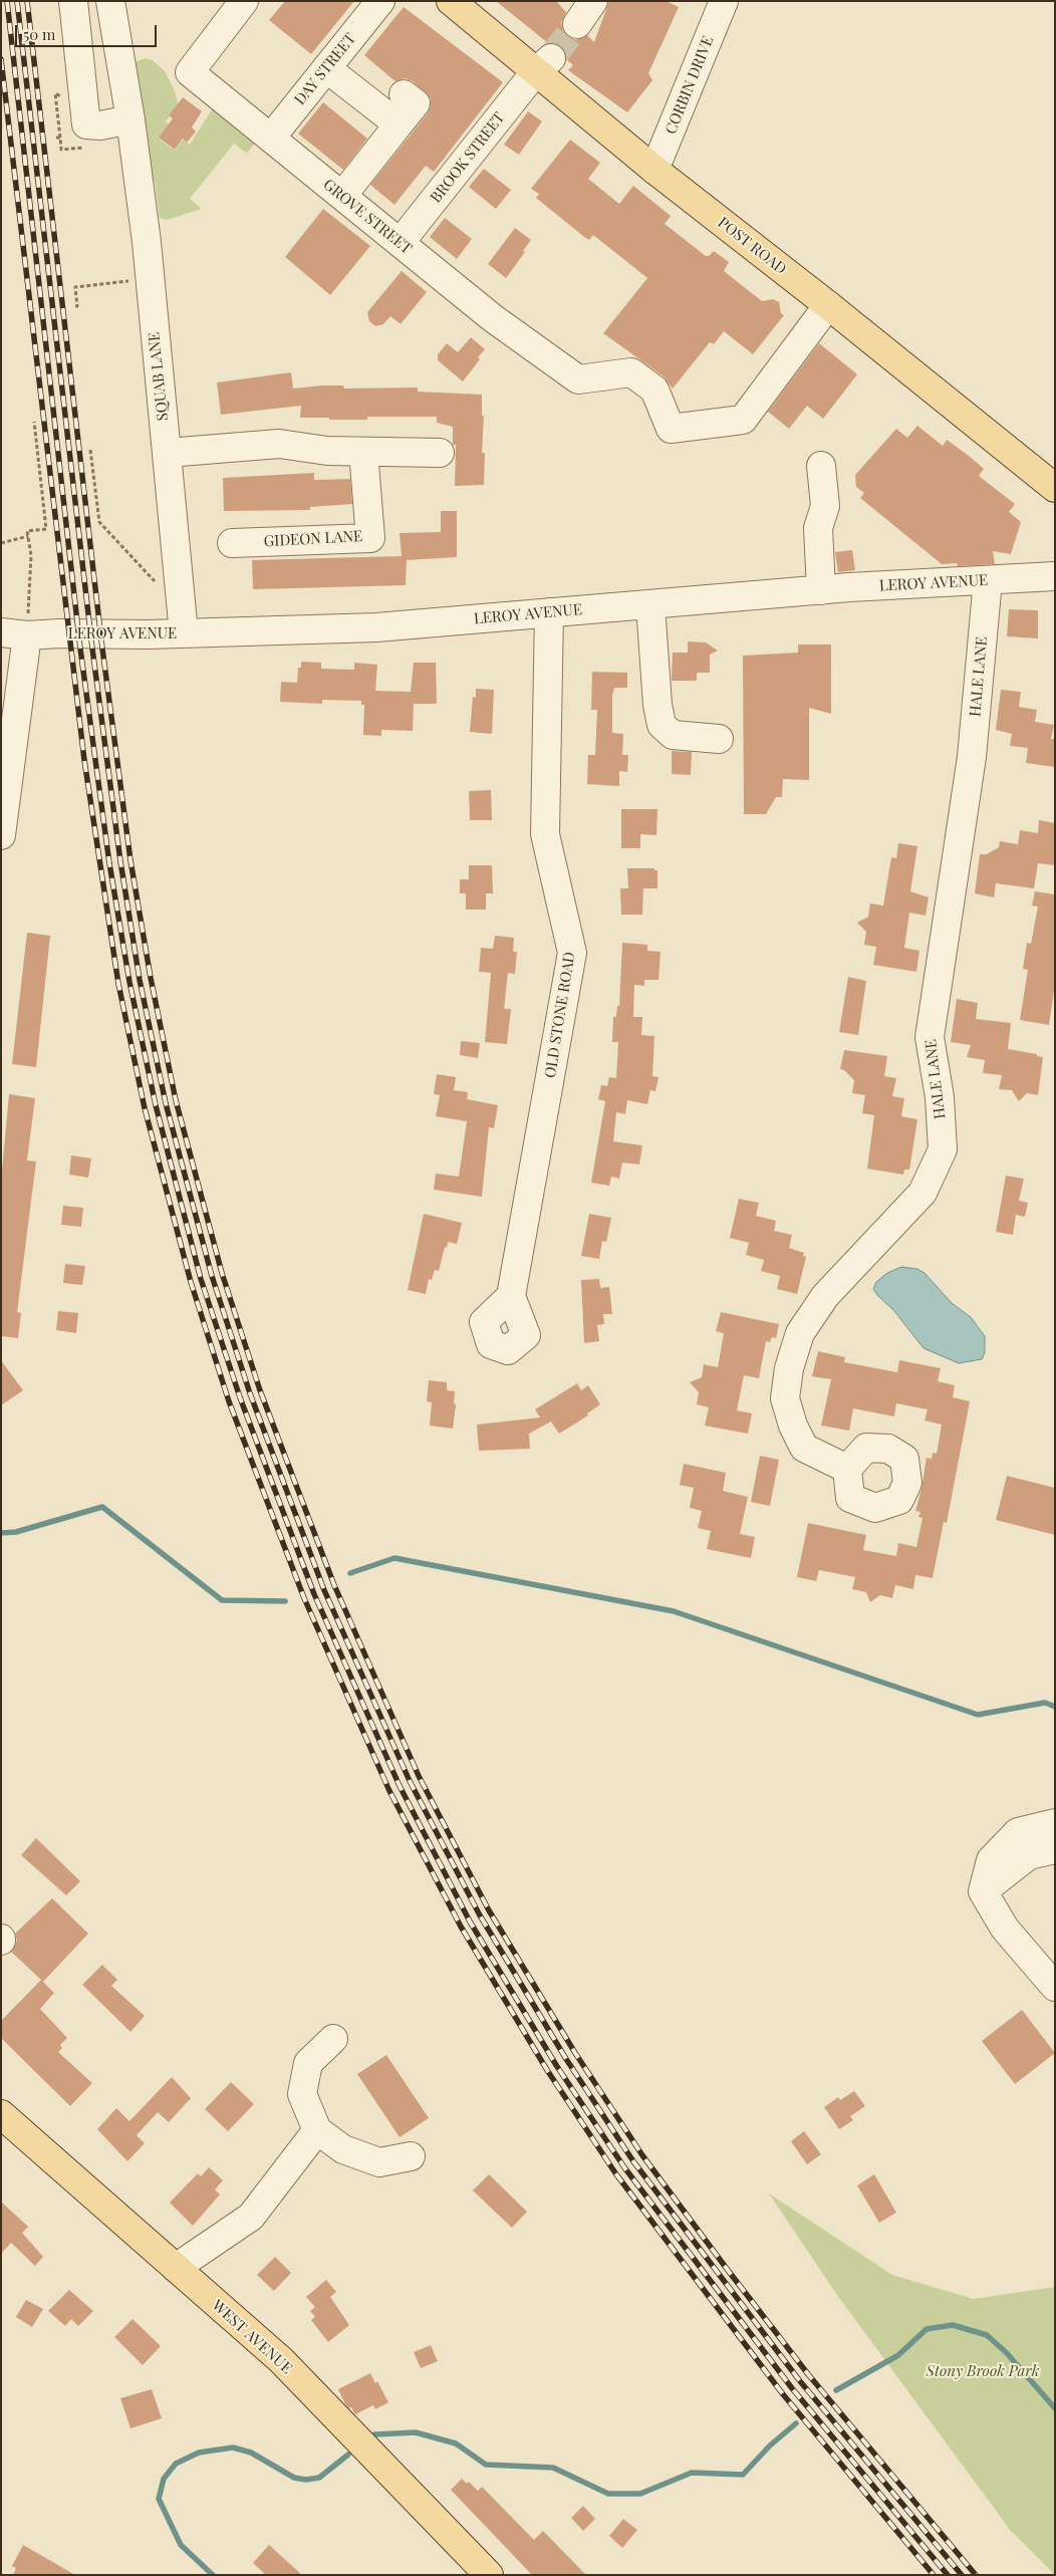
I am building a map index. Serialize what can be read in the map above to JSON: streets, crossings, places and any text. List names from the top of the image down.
{
  "streets": {
    "main road": ["POST ROAD", "WEST AVENUE"],
    "street": [
      "DAY STREET",
      "CORBIN DRIVE",
      "BROOK STREET",
      "GROVE STREET",
      "SQUAB LANE",
      "GIDEON LANE",
      "LEROY AVENUE",
      "HALE LANE",
      "OLD STONE ROAD"
    ]
  },
  "crossings": [
    ["DAY STREET", "GROVE STREET"],
    ["CORBIN DRIVE", "POST ROAD"],
    ["BROOK STREET", "GROVE STREET"],
    ["BROOK STREET", "POST ROAD"],
    ["GROVE STREET", "POST ROAD"],
    ["SQUAB LANE", "LEROY AVENUE"],
    ["LEROY AVENUE", "HALE LANE"],
    ["LEROY AVENUE", "OLD STONE ROAD"]
  ],
  "parks": ["Stony Brook Park"],
  "scale_bar": "50 m"
}
